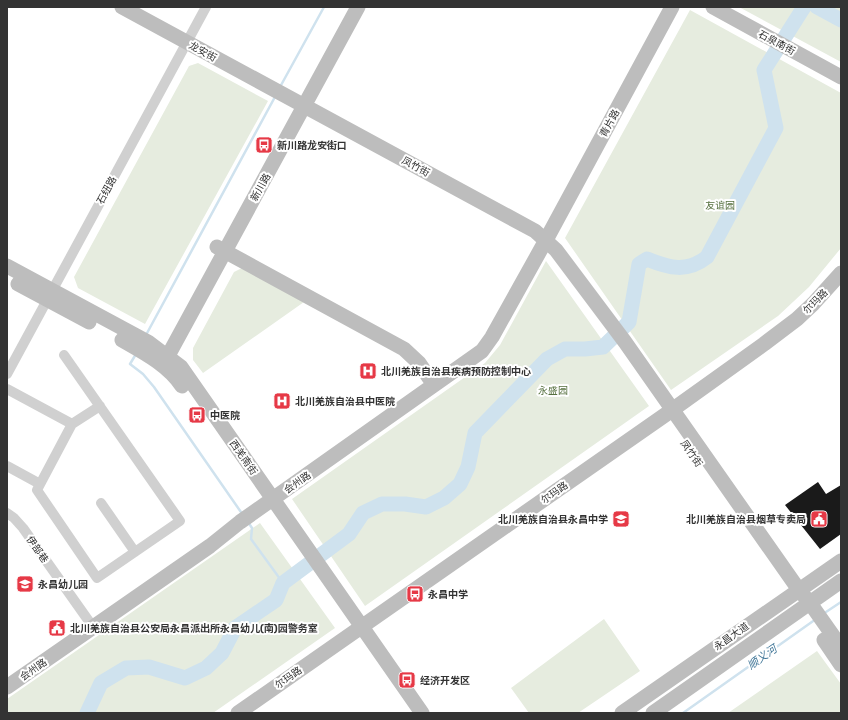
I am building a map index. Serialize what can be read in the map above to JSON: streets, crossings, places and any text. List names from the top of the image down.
{
  "streets": {
    "street": [
      "石泉南街",
      "龙安街",
      "青片路",
      "凤竹街",
      "新川路",
      "石纽路",
      "尔玛路",
      "西羌南街",
      "会州路",
      "伊部巷",
      "永昌大道"
    ]
  },
  "crossings": [
    ["龙安街", "凤竹街"],
    ["龙安街", "新川路"],
    ["龙安街", "石纽路"],
    ["青片路", "凤竹街"],
    ["青片路", "会州路"],
    ["凤竹街", "新川路"],
    ["凤竹街", "尔玛路"],
    ["凤竹街", "会州路"],
    ["凤竹街", "永昌大道"],
    ["新川路", "西羌南街"],
    ["石纽路", "西羌南街"],
    ["尔玛路", "西羌南街"],
    ["西羌南街", "会州路"],
    ["会州路", "伊部巷"]
  ],
  "water": ["顺义河"],
  "parks": ["友谊园", "永盛园"],
  "places": {
    "bus stop": [
      "新川路龙安街口",
      "中医院",
      "永昌中学",
      "经济开发区"
    ],
    "hospital": ["北川羌族自治县疾病预防控制中心", "北川羌族自治县中医院"],
    "school or university": ["北川羌族自治县永昌中学", "永昌幼儿园"],
    "public building": ["北川羌族自治县烟草专卖局", "北川羌族自治县公安局永昌派出所永昌幼儿(南)园警务室"]
  }
}
